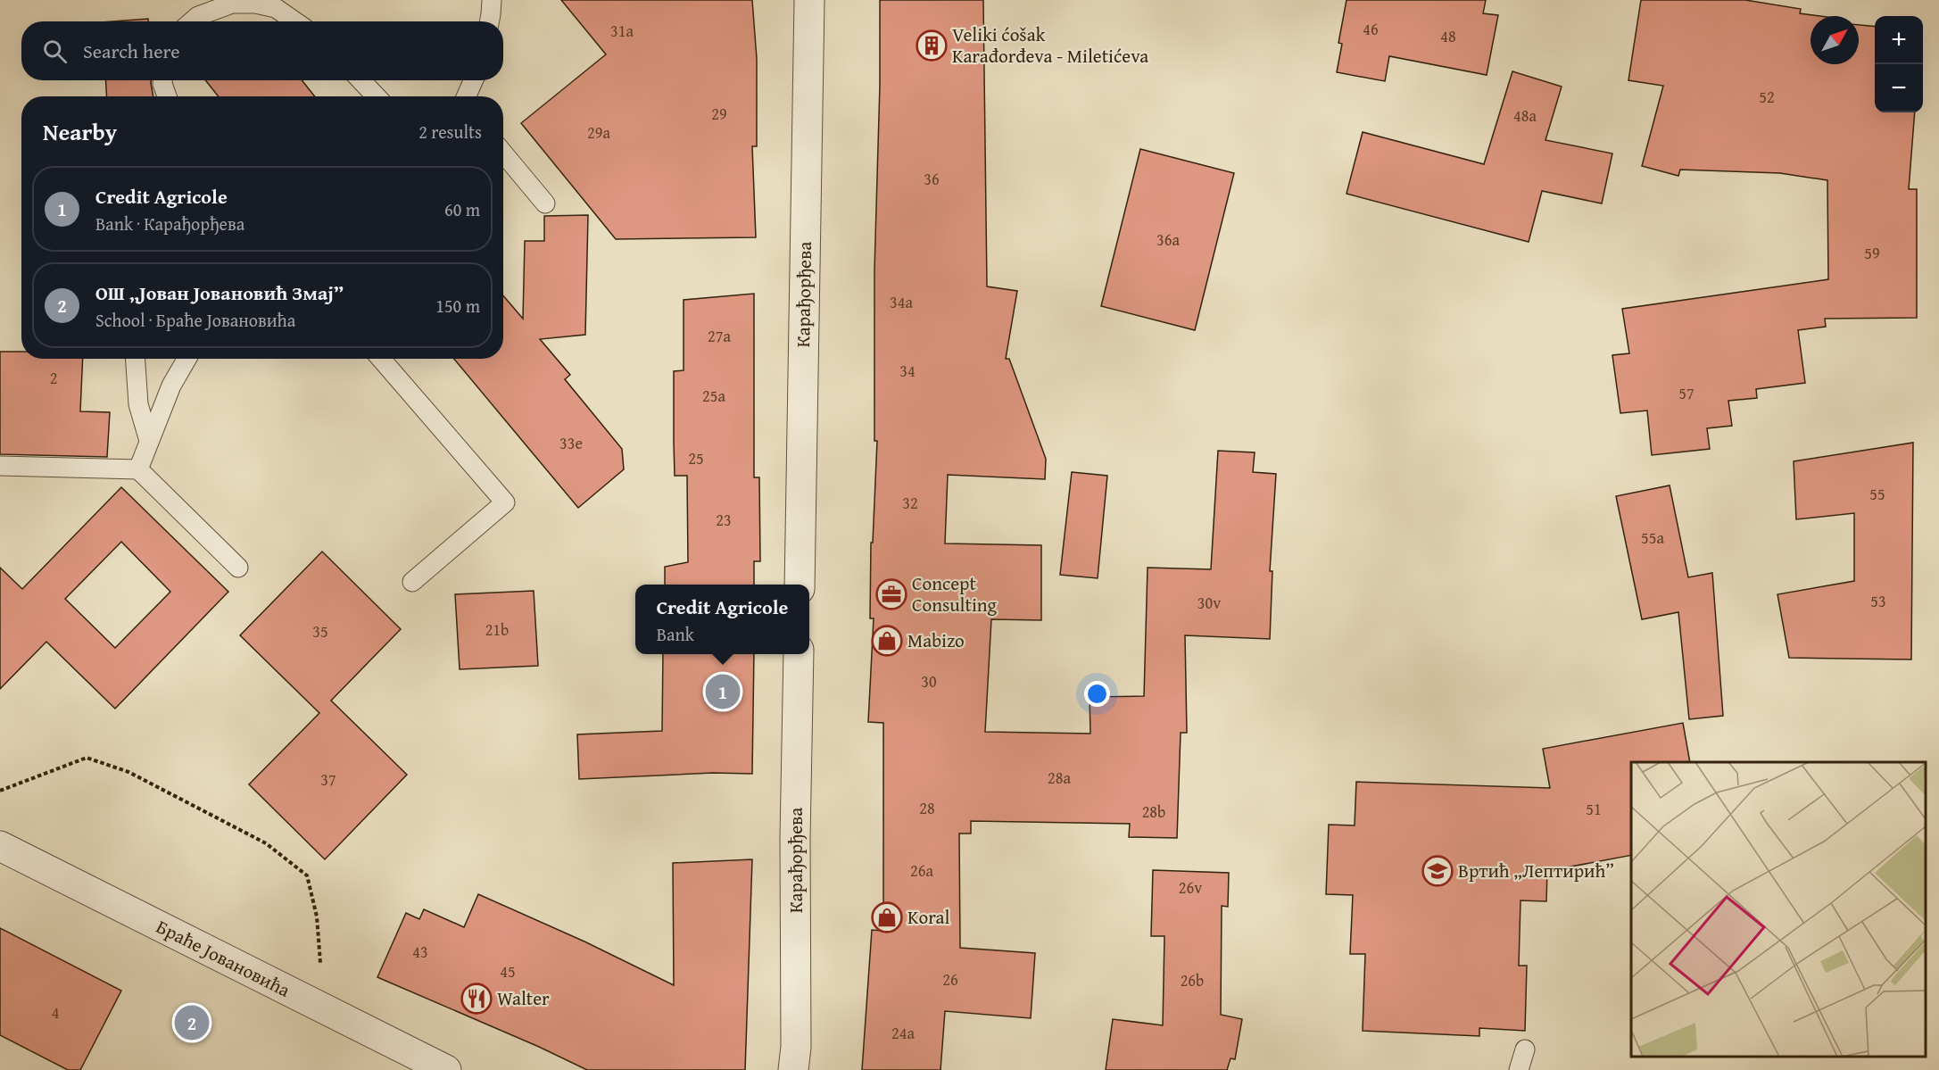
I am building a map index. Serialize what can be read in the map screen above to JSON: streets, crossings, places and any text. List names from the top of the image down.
{
  "streets": {
    "street": ["Карађорђева", "Браће Јовановића"]
  },
  "places": {
    "building": ["Veliki ćošak Karađorđeva - Miletićeva"],
    "office": ["Concept Consulting"],
    "shop": ["Mabizo", "Koral"],
    "school or university": ["Вртић „Лептирић”"],
    "restaurant": ["Walter"]
  },
  "house_numbers": [
    "46",
    "31a",
    "48",
    "52",
    "29",
    "48a",
    "29a",
    "36",
    "36a",
    "59",
    "34a",
    "27a",
    "34",
    "2",
    "57",
    "25a",
    "33e",
    "25",
    "55",
    "32",
    "23",
    "55a",
    "53",
    "30v",
    "21b",
    "35",
    "30",
    "28a",
    "37",
    "28",
    "51",
    "28b",
    "26a",
    "26v",
    "43",
    "45",
    "26",
    "26b",
    "4",
    "24a"
  ],
  "north": "top right",
  "page": {
    "map_buttons": ["+", "−"],
    "search": "Search here",
    "heading": ["Nearby", "2 results"],
    "list": [
      {
        "mark": "1",
        "name": "Credit Agricole",
        "note": "Bank · Карађорђева",
        "value": "60 m"
      },
      {
        "mark": "2",
        "name": "ОШ „Јован Јовановић Змај”",
        "note": "School · Браће Јовановића",
        "value": "150 m"
      }
    ],
    "popup": ["Credit Agricole", "Bank"],
    "pins": ["1", "2"]
  }
}
